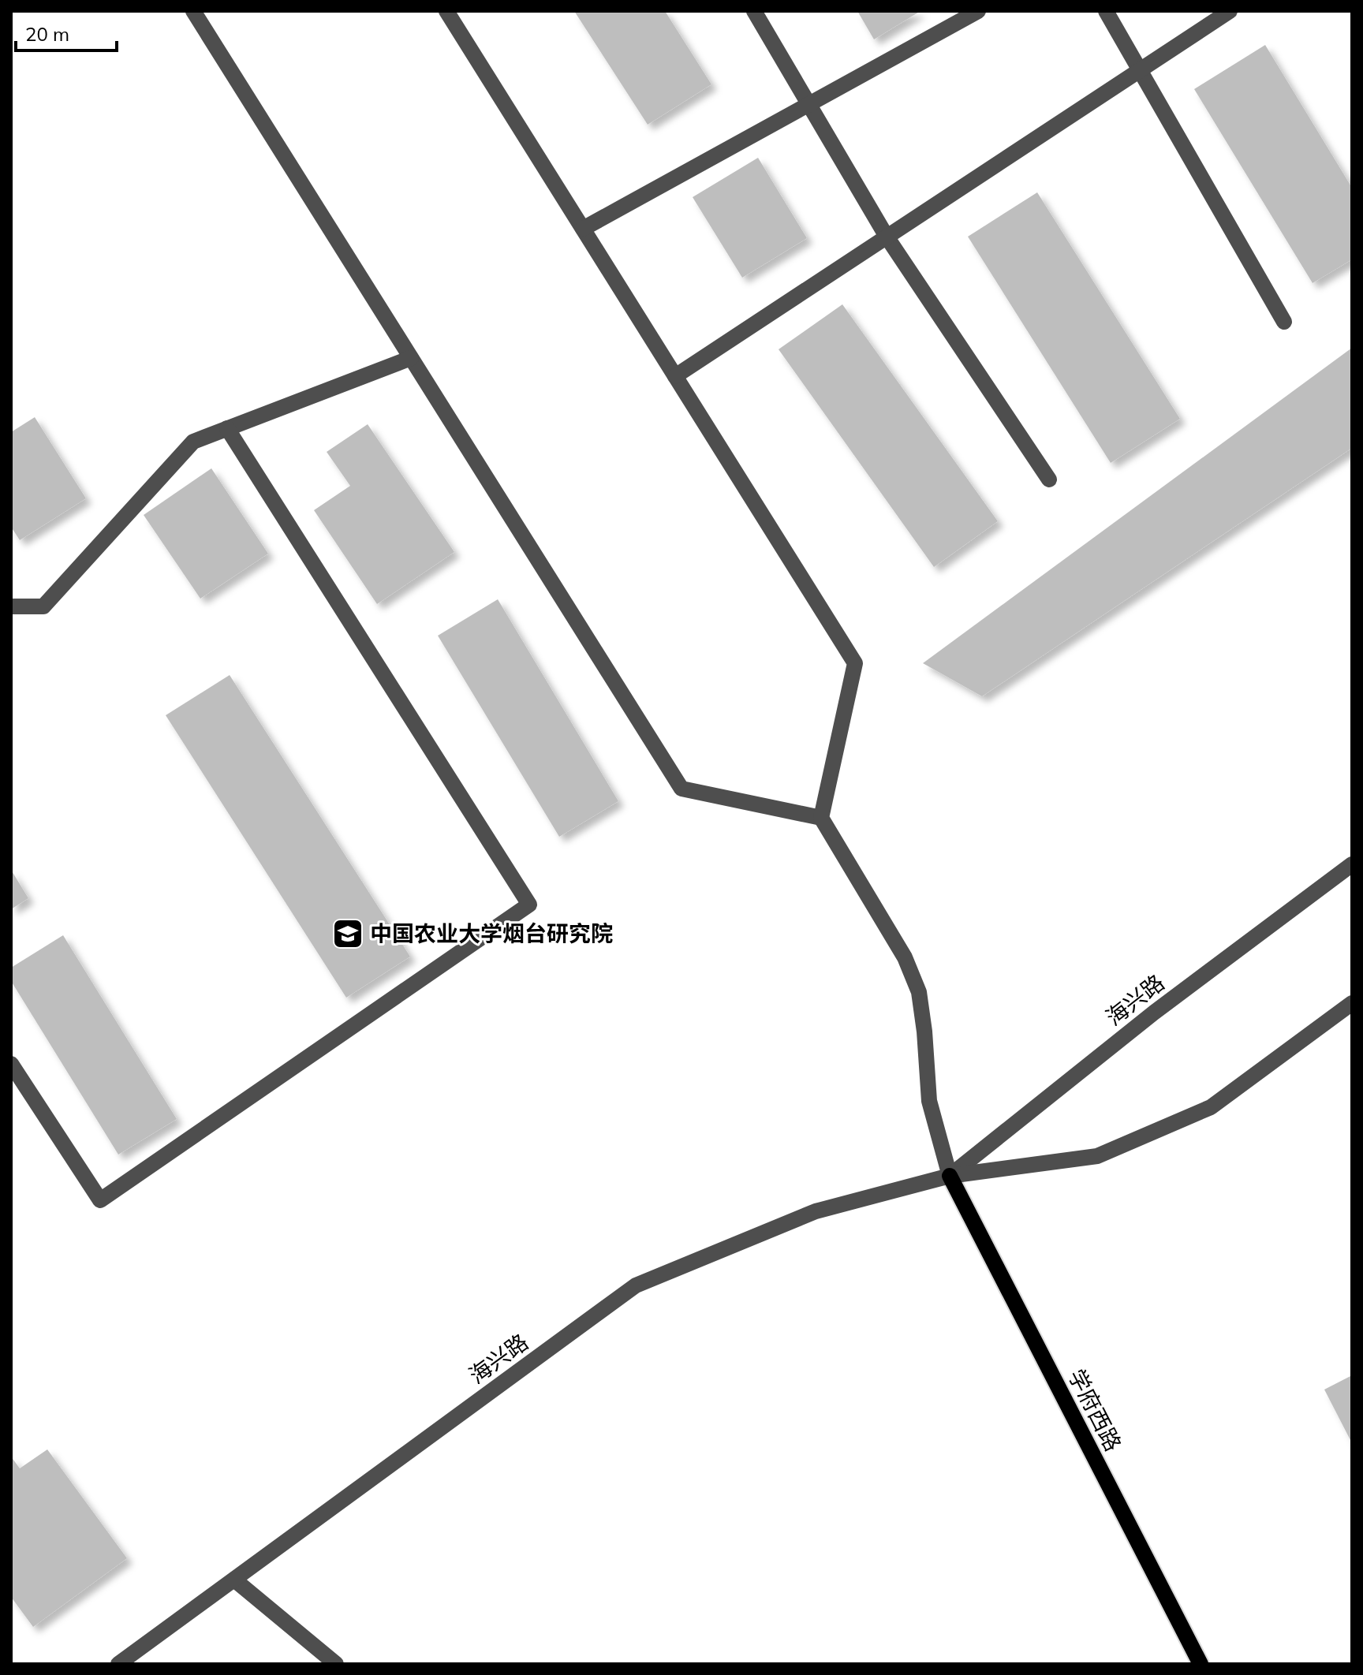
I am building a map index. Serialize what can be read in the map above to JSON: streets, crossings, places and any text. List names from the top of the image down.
{
  "streets": {
    "main road": ["学府西路"],
    "street": ["海兴路"]
  },
  "crossings": [
    ["海兴路", "学府西路"]
  ],
  "places": {
    "school or university": ["中国农业大学烟台研究院"]
  },
  "scale_bar": "20 m"
}
